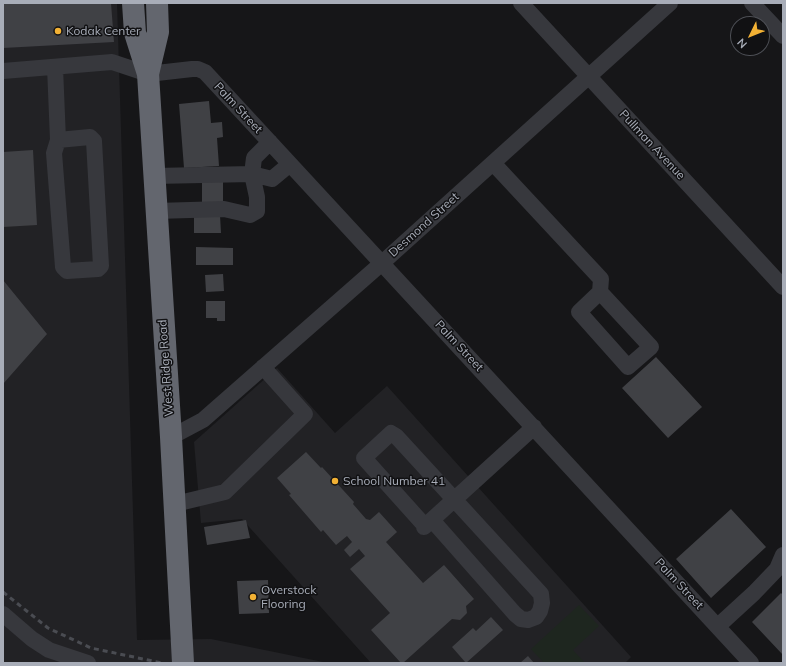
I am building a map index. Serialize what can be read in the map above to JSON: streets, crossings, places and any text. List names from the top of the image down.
{
  "streets": {
    "highway": ["West Ridge Road"],
    "street": ["Palm Street", "Pullman Avenue", "Desmond Street"]
  },
  "crossings": [
    ["Palm Street", "Desmond Street"],
    ["Palm Street", "West Ridge Road"],
    ["Pullman Avenue", "Desmond Street"],
    ["Desmond Street", "West Ridge Road"]
  ],
  "places": ["Kodak Center", "School Number 41", "Overstock Flooring"],
  "north": "bottom left"
}
